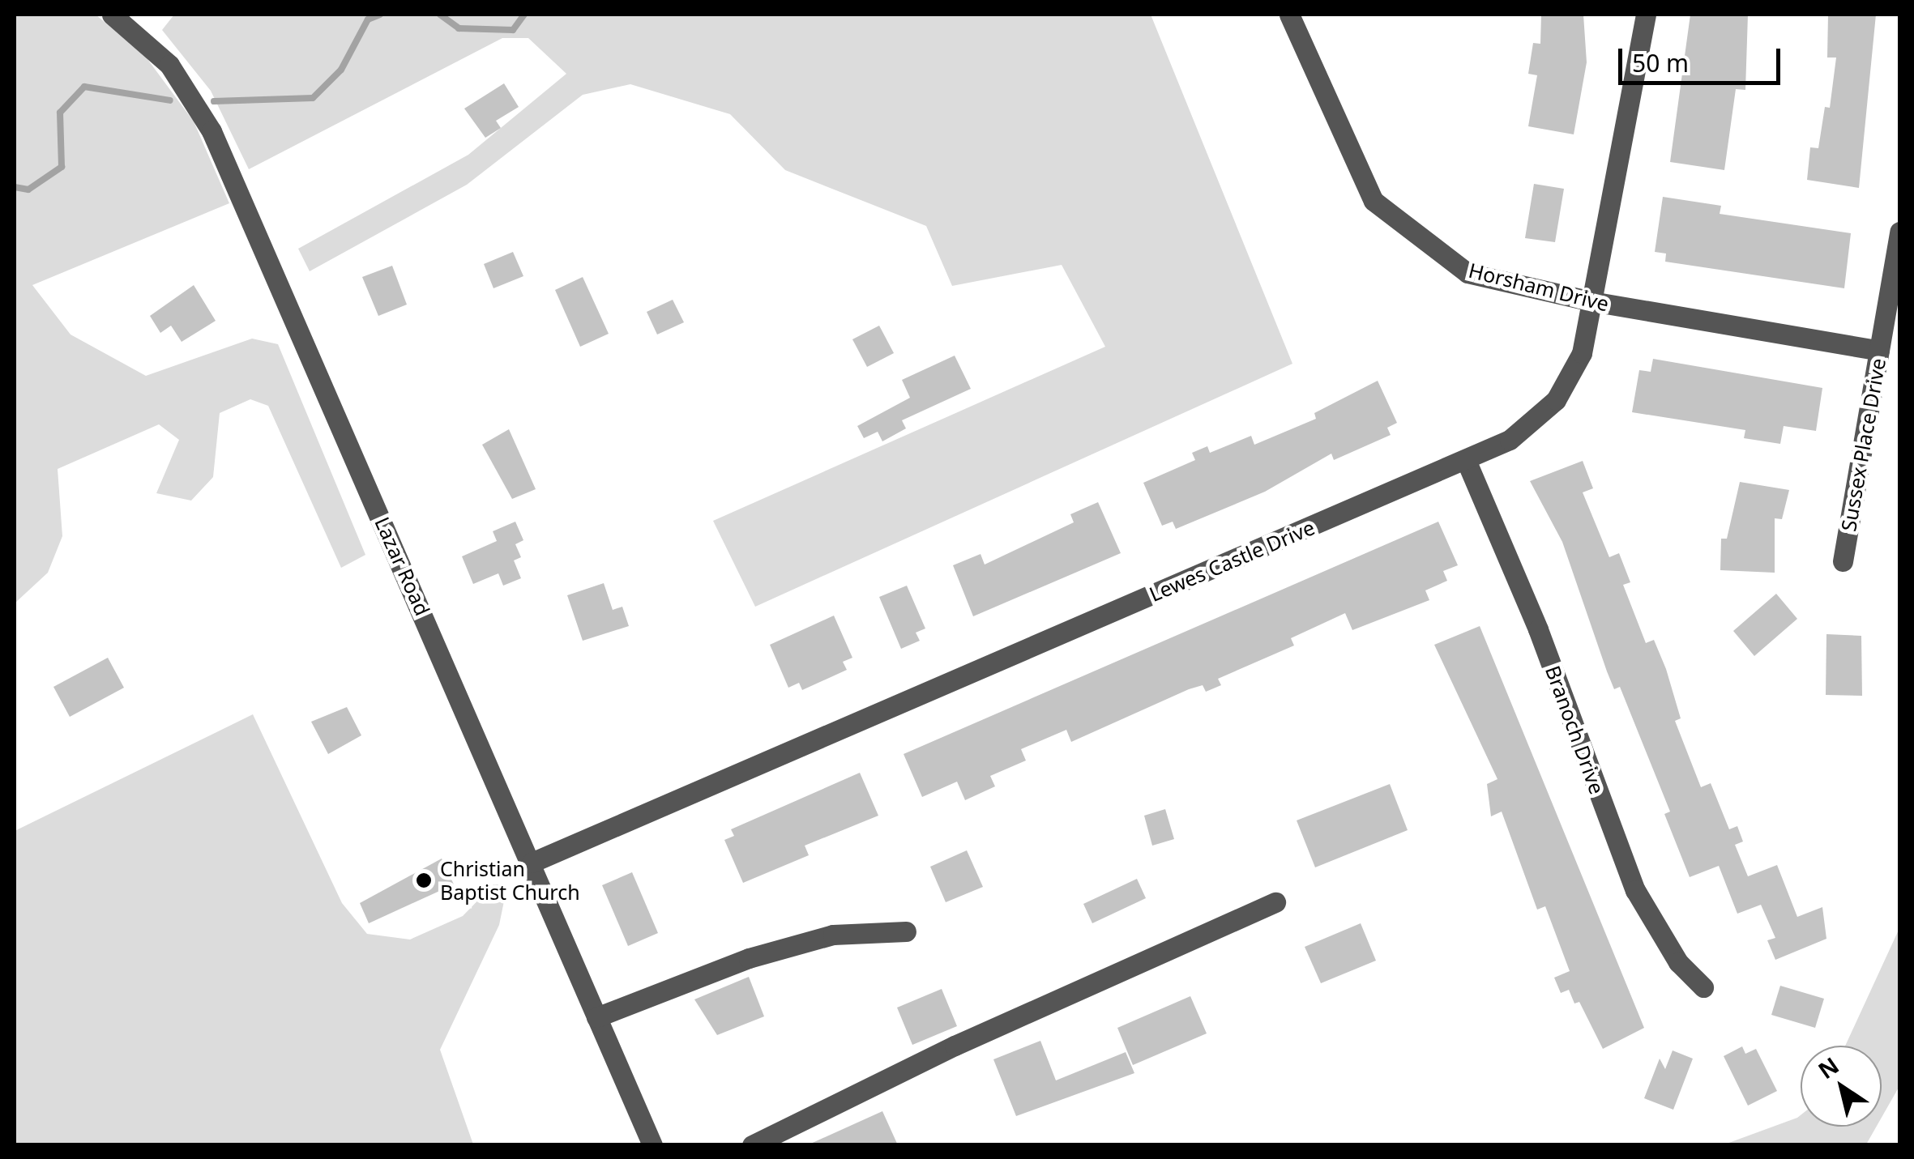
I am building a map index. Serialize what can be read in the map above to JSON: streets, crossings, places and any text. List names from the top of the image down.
{
  "streets": {
    "street": [
      "Horsham Drive",
      "Sussex Place Drive",
      "Lewes Castle Drive",
      "Lazar Road",
      "Branoch Drive"
    ]
  },
  "crossings": [
    ["Horsham Drive", "Sussex Place Drive"],
    ["Horsham Drive", "Lewes Castle Drive"],
    ["Lewes Castle Drive", "Lazar Road"],
    ["Lewes Castle Drive", "Branoch Drive"]
  ],
  "places": ["Christian Baptist Church"],
  "scale_bar": "50 m",
  "north": "top left"
}
